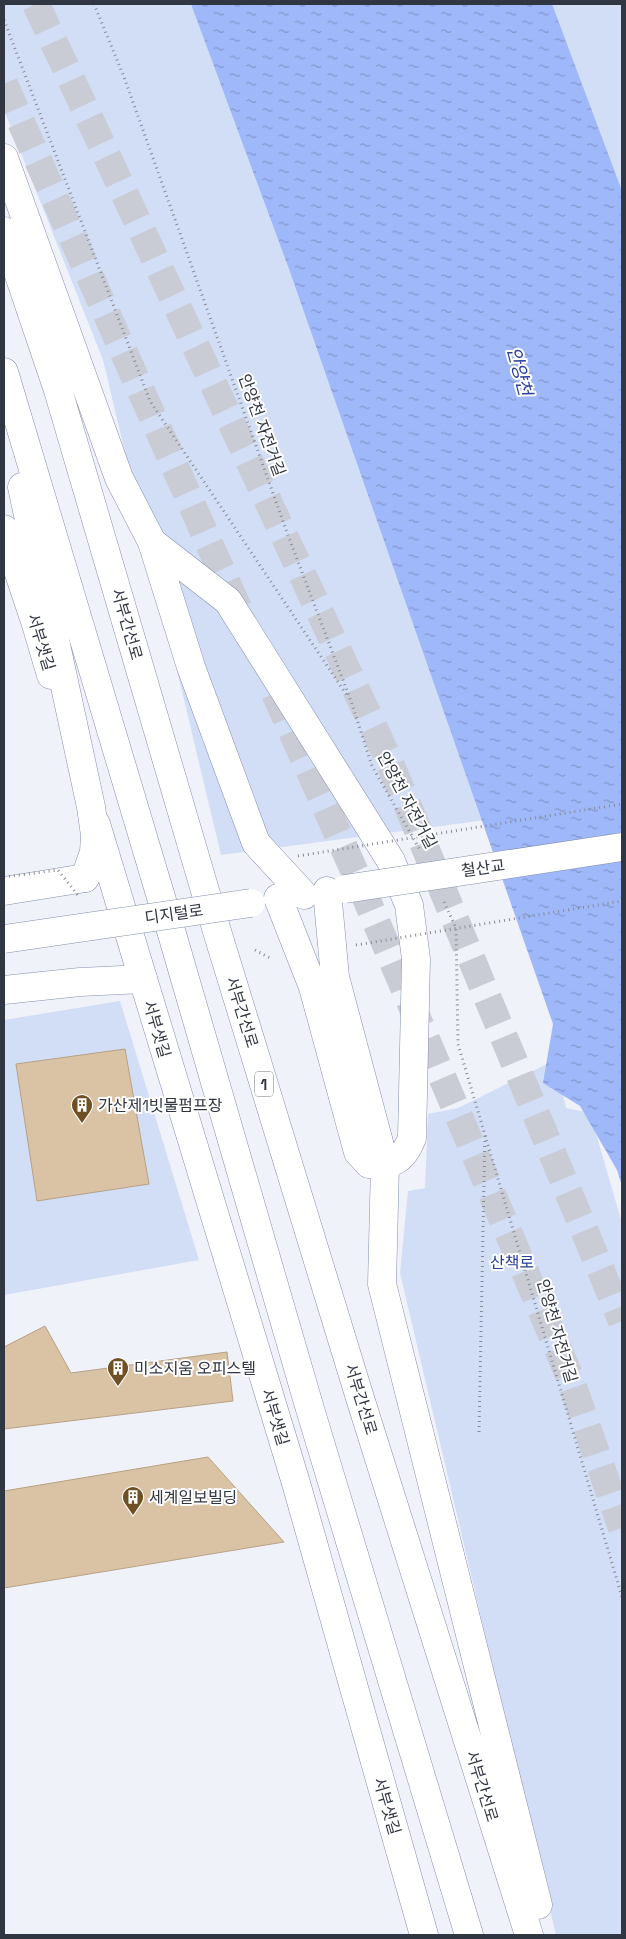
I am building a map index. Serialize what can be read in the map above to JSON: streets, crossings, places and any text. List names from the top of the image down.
{
  "streets": {
    "main road": [
      "서부간선로",
      "서부샛길",
      "철산교",
      "디지털로",
      "1"
    ],
    "path": ["안양천 자전거길"]
  },
  "crossings": [
    ["철산교", "디지털로"]
  ],
  "water": ["안양천"],
  "parks": ["산책로"],
  "places": {
    "building": ["가산제1빗물펌프장", "미소지움 오피스텔", "세계일보빌딩"]
  }
}
